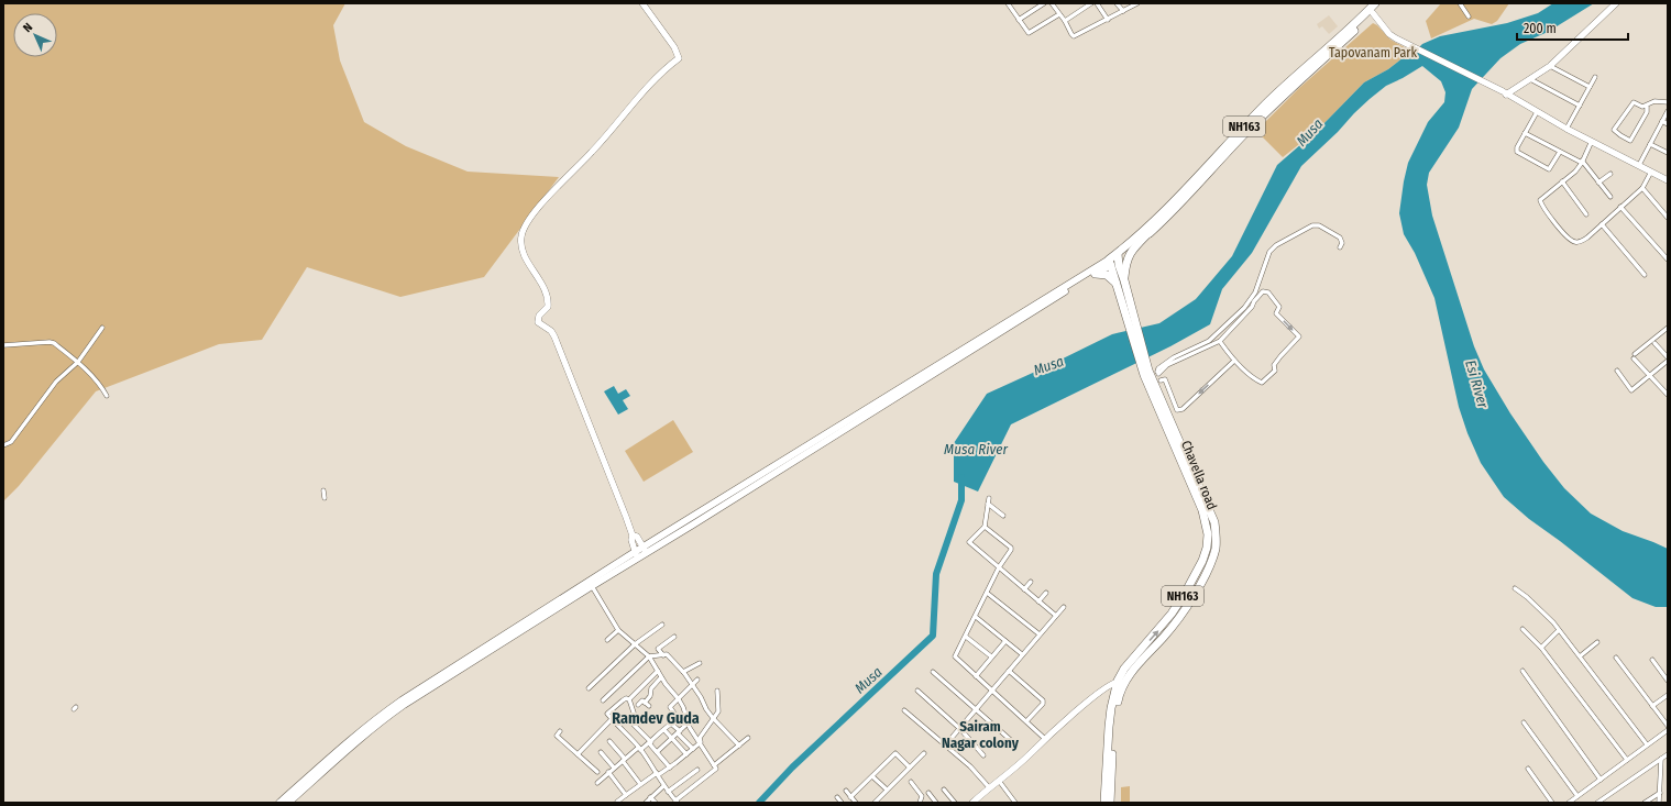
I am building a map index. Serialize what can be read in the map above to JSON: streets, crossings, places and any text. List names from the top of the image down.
{
  "streets": {
    "highway": ["NH163", "Chavella road"]
  },
  "crossings": [
    ["NH163", "Chavella road"]
  ],
  "districts": ["Ramdev Guda", "Sairam Nagar colony"],
  "water": ["Musa", "Esi River", "Musa River"],
  "parks": ["Tapovanam Park"],
  "scale_bar": "200 m",
  "north": "top left"
}
